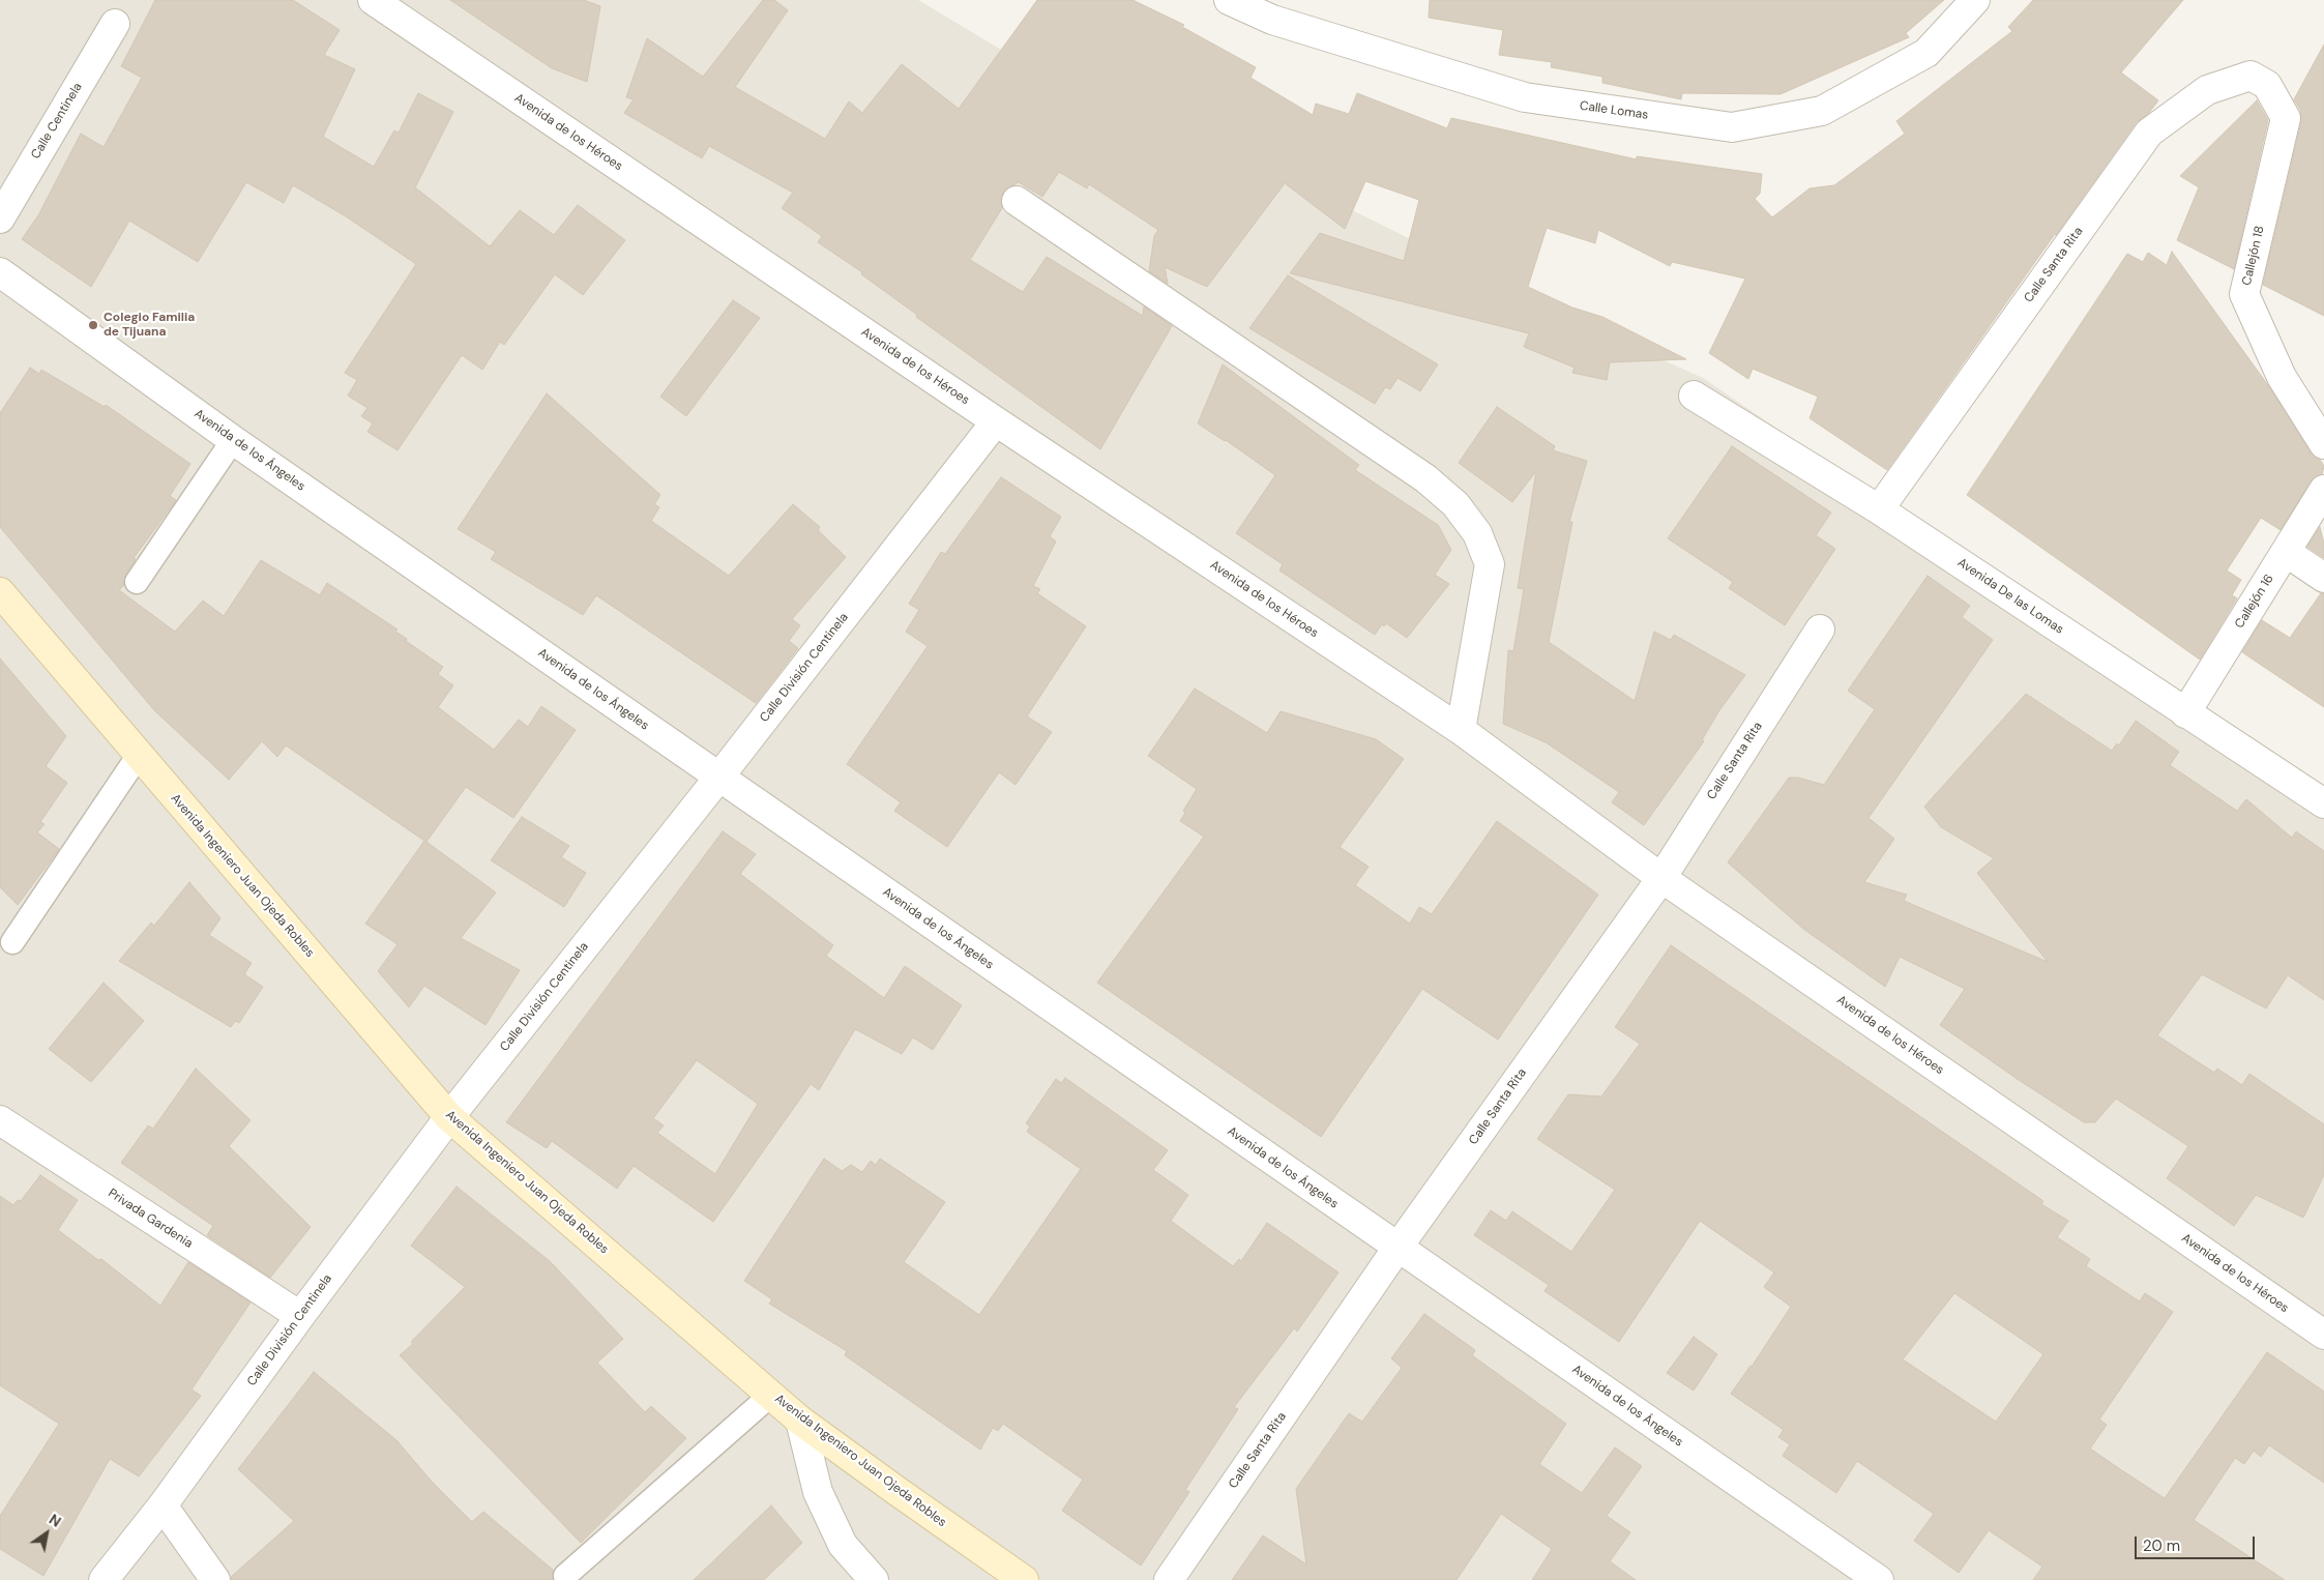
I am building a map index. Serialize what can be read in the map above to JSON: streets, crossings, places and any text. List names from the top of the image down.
{
  "streets": {
    "main road": ["Avenida Ingeniero Juan Ojeda Robles"],
    "street": [
      "Calle Lomas",
      "Calle Centinela",
      "Avenida de los Héroes",
      "Callejón 18",
      "Calle Santa Rita",
      "Avenida de los Ángeles",
      "Avenida De las Lomas",
      "Callejón 16",
      "Calle División Centinela",
      "Privada Gardenia"
    ]
  },
  "crossings": [
    ["Avenida de los Héroes", "Calle Santa Rita"],
    ["Avenida de los Héroes", "Calle División Centinela"],
    ["Callejón 18", "Calle Santa Rita"],
    ["Calle Santa Rita", "Avenida de los Ángeles"],
    ["Calle Santa Rita", "Avenida De las Lomas"],
    ["Avenida de los Ángeles", "Calle División Centinela"],
    ["Avenida De las Lomas", "Callejón 16"],
    ["Calle División Centinela", "Avenida Ingeniero Juan Ojeda Robles"],
    ["Calle División Centinela", "Privada Gardenia"]
  ],
  "places": ["Colegio Familia de Tijuana"],
  "scale_bar": "20 m",
  "north": "top right"
}
